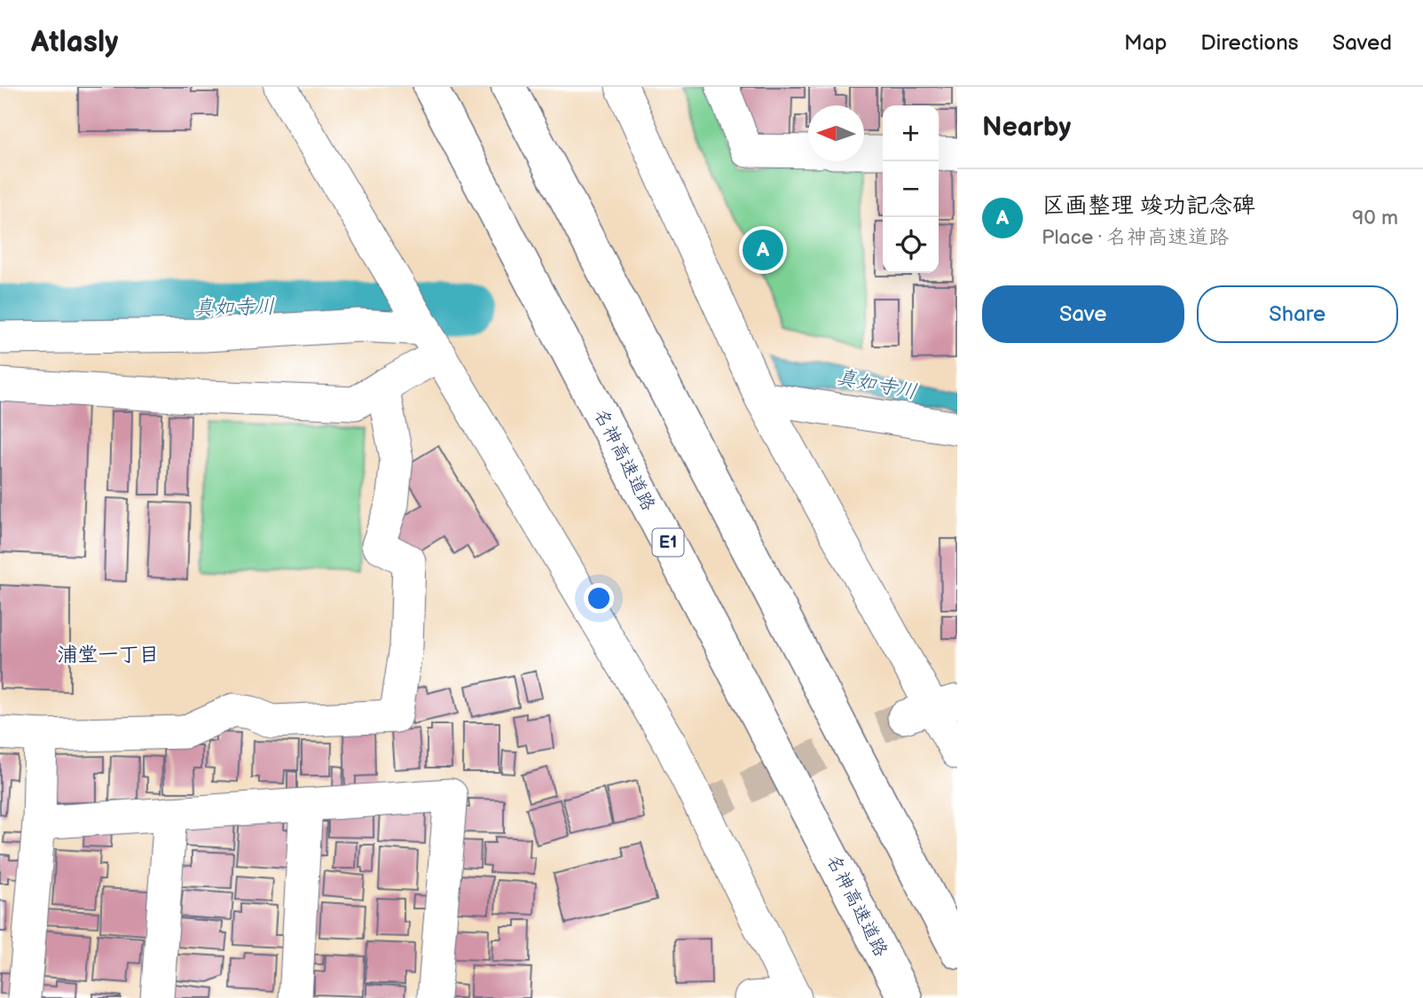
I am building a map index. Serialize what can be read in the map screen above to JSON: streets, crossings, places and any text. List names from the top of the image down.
{
  "streets": {
    "highway": ["名神高速道路", "E1"]
  },
  "districts": ["浦堂一丁目"],
  "water": ["真如寺川"],
  "north": "left",
  "page": {
    "header": "Atlasly",
    "nav": ["Map", "Directions", "Saved"],
    "heading": "Nearby",
    "map_buttons": ["+", "−"],
    "list": [
      {
        "mark": "A",
        "name": "区画整理 竣功記念碑",
        "note": "Place · 名神高速道路",
        "value": "90 m"
      }
    ],
    "pins": "A",
    "buttons": ["Save", "Share"]
  }
}
